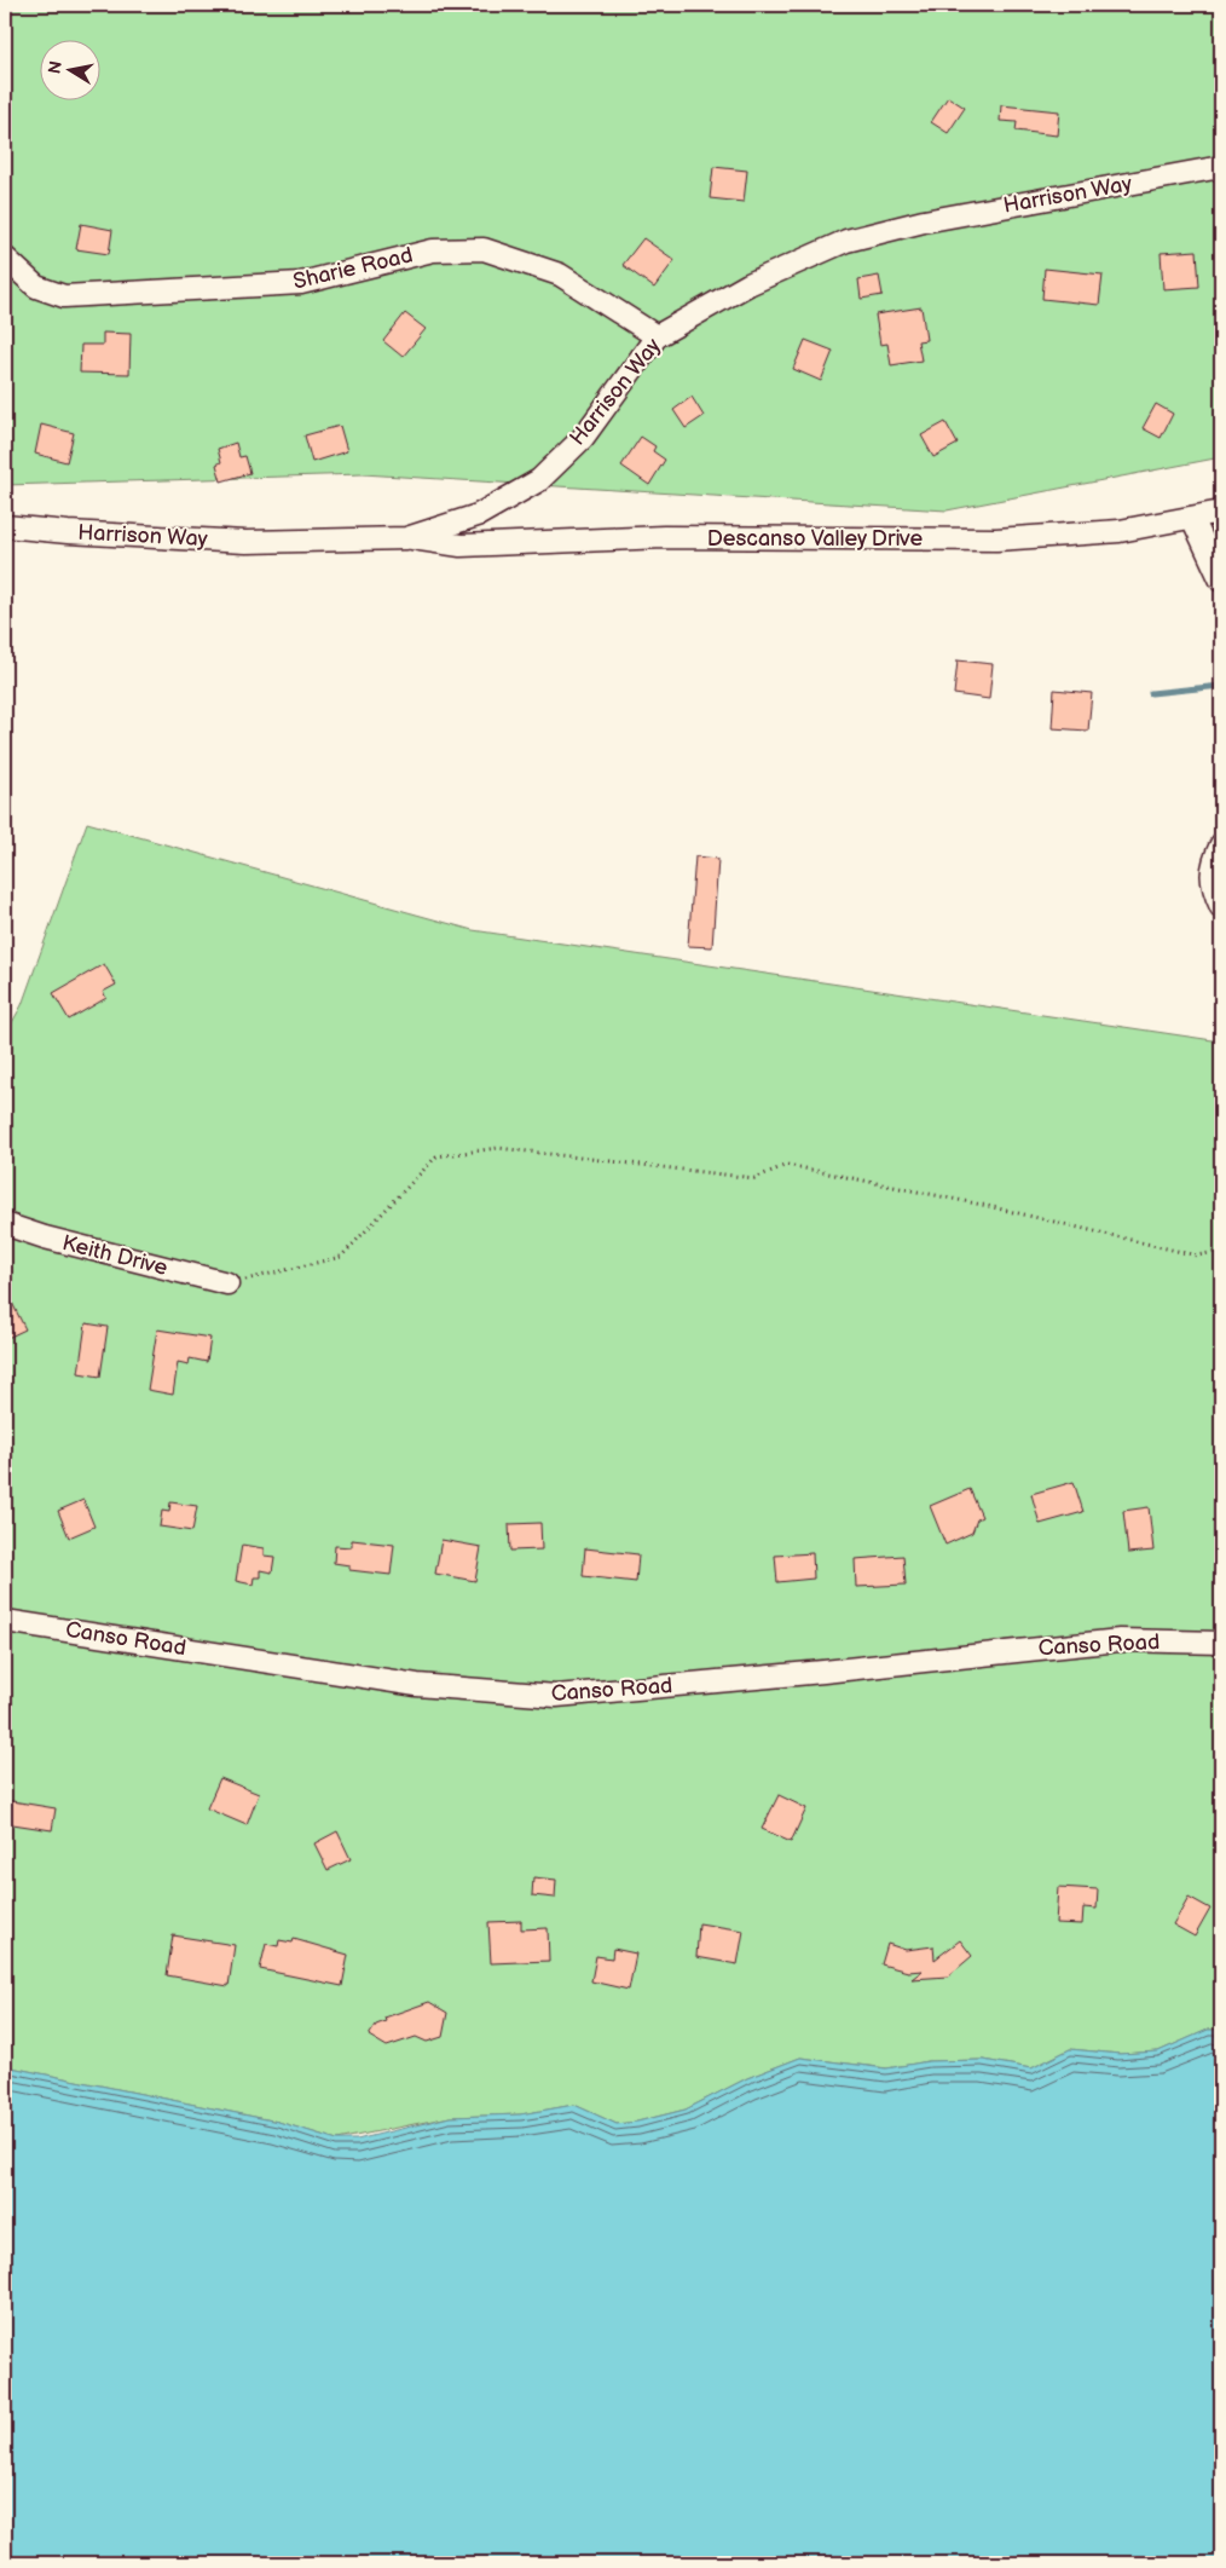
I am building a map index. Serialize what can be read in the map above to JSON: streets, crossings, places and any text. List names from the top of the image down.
{
  "streets": {
    "street": [
      "Harrison Way",
      "Sharie Road",
      "Descanso Valley Drive",
      "Keith Drive",
      "Canso Road"
    ]
  },
  "crossings": [
    ["Harrison Way", "Sharie Road"],
    ["Harrison Way", "Descanso Valley Drive"]
  ],
  "north": "left"
}
